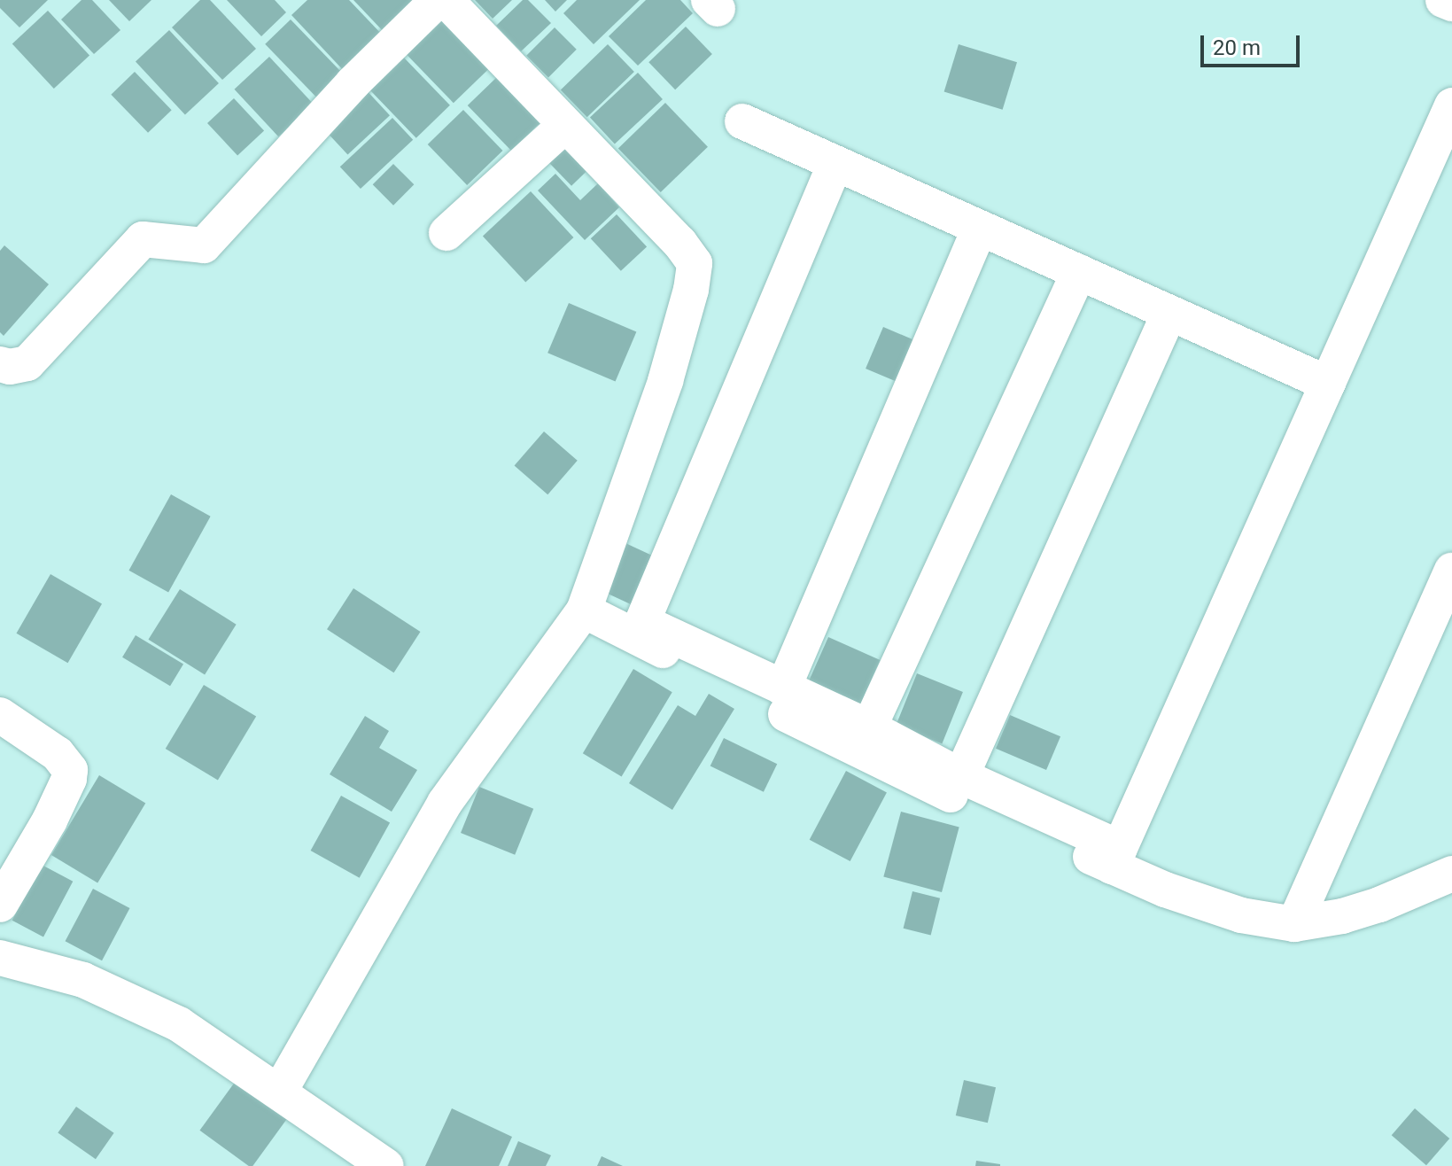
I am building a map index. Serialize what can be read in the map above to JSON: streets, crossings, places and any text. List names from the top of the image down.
{
  "scale_bar": "20 m"
}
